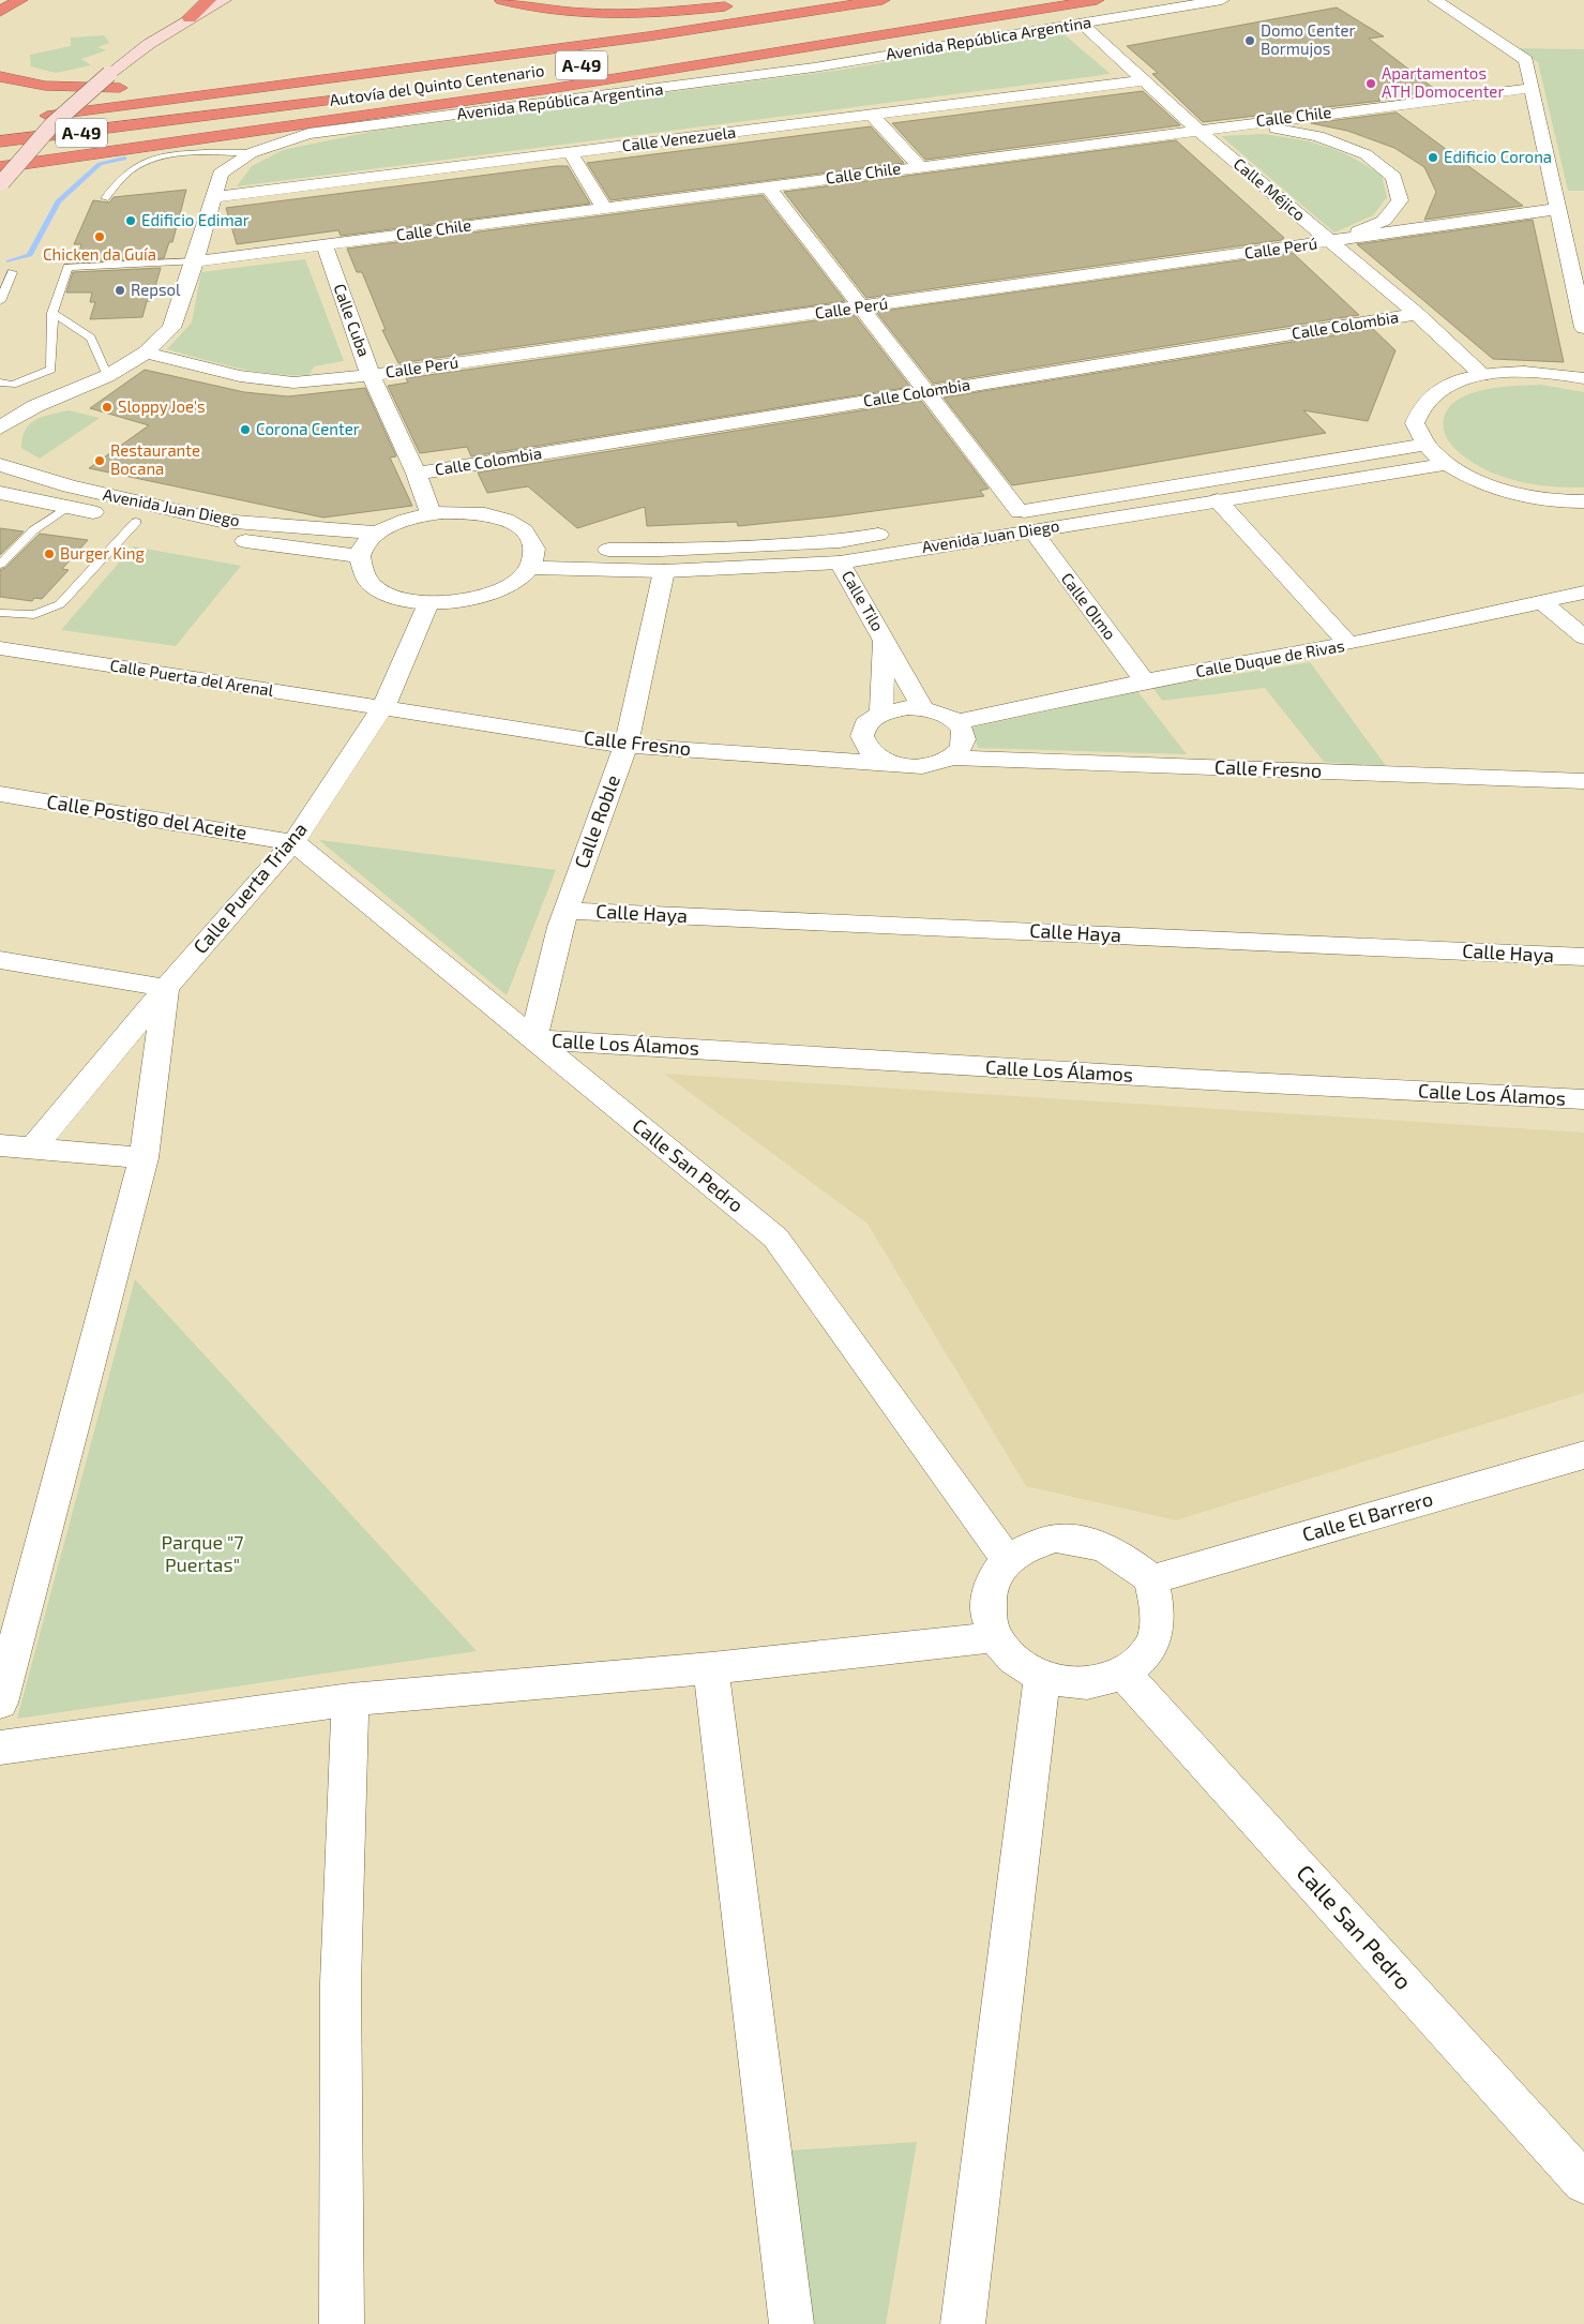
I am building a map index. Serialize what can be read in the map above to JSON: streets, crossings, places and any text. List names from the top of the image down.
{
  "streets": {
    "highway": ["A-49", "Autovía del Quinto Centenario"],
    "street": [
      "Avenida República Argentina",
      "Calle Chile",
      "Calle Venezuela",
      "Calle Méjico",
      "Calle Perú",
      "Calle Cuba",
      "Calle Colombia",
      "Avenida Juan Diego",
      "Calle Tilo",
      "Calle Olmo",
      "Calle Duque de Rivas",
      "Calle Puerta del Arenal",
      "Calle Fresno",
      "Calle Postigo del Aceite",
      "Calle Roble",
      "Calle Puerta Triana",
      "Calle Haya",
      "Calle Los Álamos",
      "Calle San Pedro",
      "Calle El Barrero"
    ]
  },
  "crossings": [
    ["Avenida República Argentina", "Calle Chile"],
    ["Avenida República Argentina", "Calle Venezuela"],
    ["Avenida República Argentina", "Calle Méjico"],
    ["Avenida República Argentina", "Calle Perú"],
    ["Calle Chile", "Calle Méjico"],
    ["Calle Chile", "Calle Cuba"],
    ["Calle Venezuela", "Calle Méjico"],
    ["Calle Méjico", "Calle Perú"],
    ["Calle Méjico", "Calle Colombia"],
    ["Calle Perú", "Calle Cuba"],
    ["Calle Cuba", "Calle Colombia"],
    ["Avenida Juan Diego", "Calle Tilo"],
    ["Avenida Juan Diego", "Calle Olmo"],
    ["Avenida Juan Diego", "Calle Roble"],
    ["Calle Tilo", "Calle Duque de Rivas"],
    ["Calle Tilo", "Calle Fresno"],
    ["Calle Olmo", "Calle Duque de Rivas"],
    ["Calle Duque de Rivas", "Calle Fresno"],
    ["Calle Puerta del Arenal", "Calle Fresno"],
    ["Calle Puerta del Arenal", "Calle Puerta Triana"],
    ["Calle Fresno", "Calle Roble"],
    ["Calle Fresno", "Calle Puerta Triana"],
    ["Calle Postigo del Aceite", "Calle Puerta Triana"],
    ["Calle Postigo del Aceite", "Calle San Pedro"],
    ["Calle Roble", "Calle Haya"],
    ["Calle Roble", "Calle Los Álamos"],
    ["Calle Roble", "Calle San Pedro"],
    ["Calle Puerta Triana", "Calle San Pedro"],
    ["Calle Los Álamos", "Calle San Pedro"],
    ["Calle San Pedro", "Calle El Barrero"]
  ],
  "parks": ["Parque \"7 Puertas\""],
  "places": [
    "Domo Center Bormujos",
    "Apartamentos ATH Domocenter",
    "Edificio Corona",
    "Edificio Edimar",
    "Chicken da Guía",
    "Repsol",
    "Sloppy Joe's",
    "Corona Center",
    "Restaurante Bocana",
    "Burger King"
  ]
}
